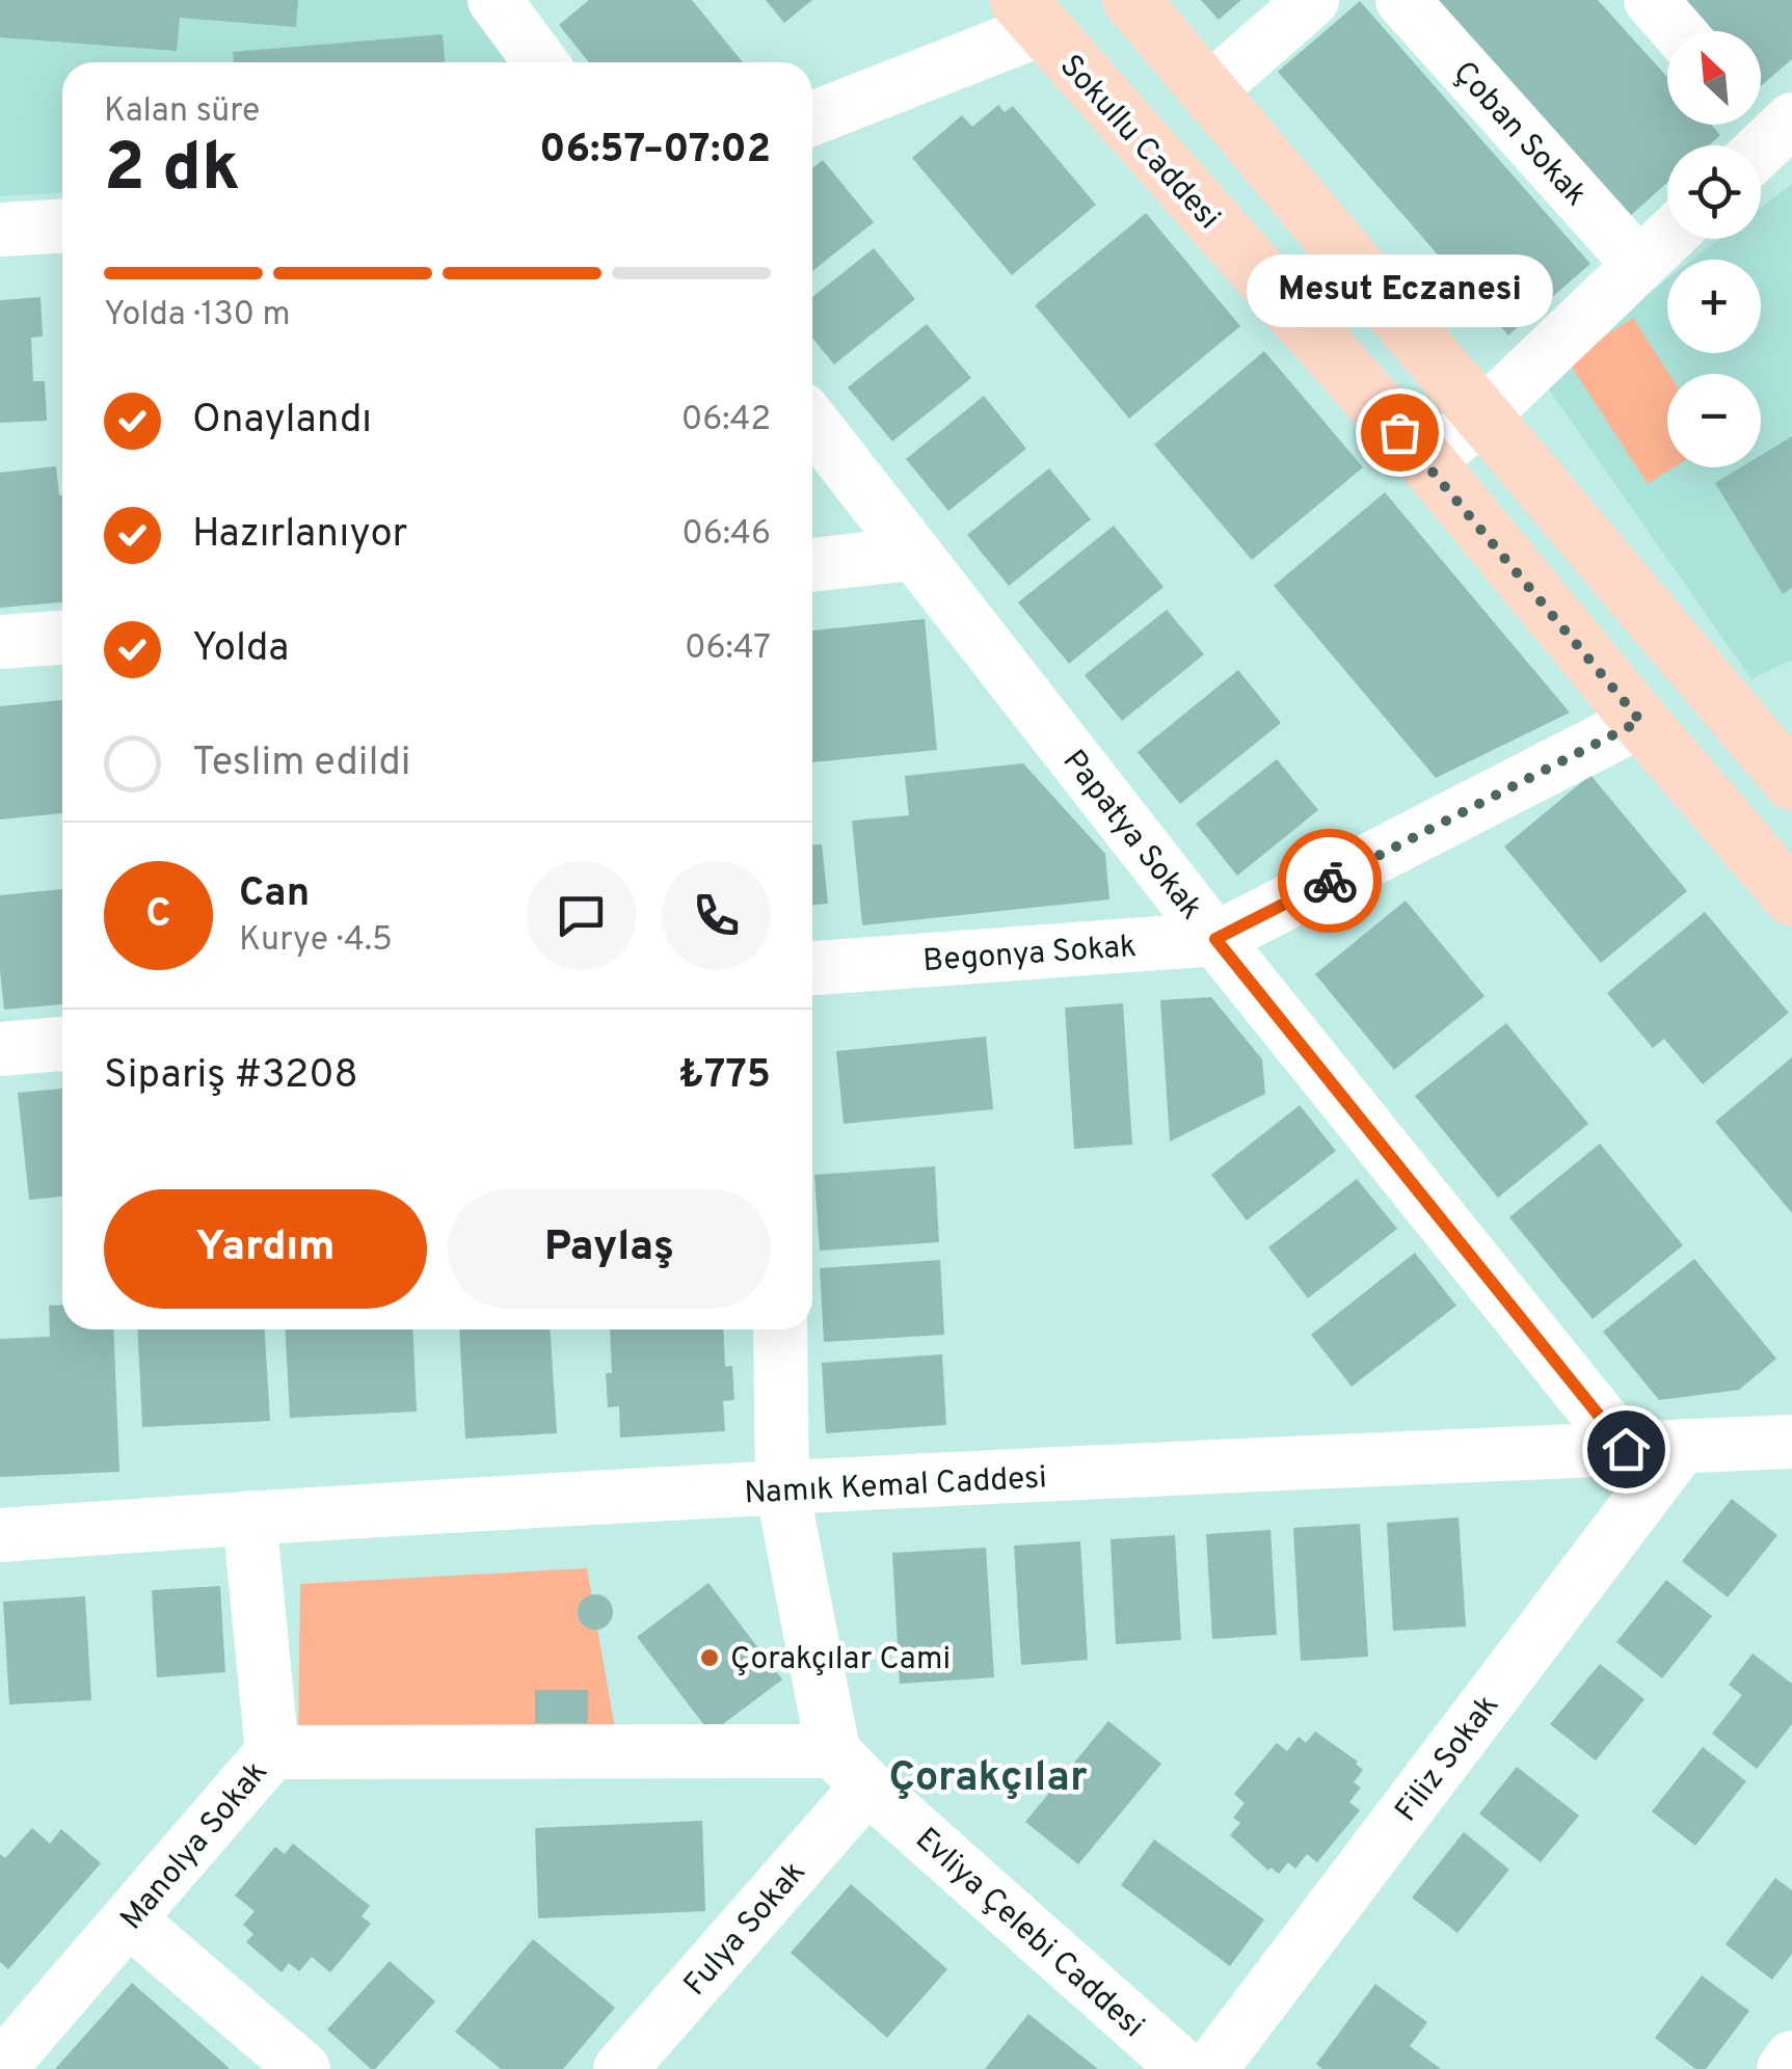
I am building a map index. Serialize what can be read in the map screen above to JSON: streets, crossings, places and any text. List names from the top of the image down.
{
  "streets": {
    "main road": ["Sokullu Caddesi"],
    "street": [
      "Çoban Sokak",
      "Papatya Sokak",
      "Begonya Sokak",
      "Namık Kemal Caddesi",
      "Filiz Sokak",
      "Manolya Sokak",
      "Fulya Sokak",
      "Evliya Çelebi Caddesi"
    ]
  },
  "crossings": [
    ["Sokullu Caddesi", "Begonya Sokak"],
    ["Papatya Sokak", "Begonya Sokak"],
    ["Papatya Sokak", "Namık Kemal Caddesi"],
    ["Namık Kemal Caddesi", "Filiz Sokak"],
    ["Namık Kemal Caddesi", "Manolya Sokak"],
    ["Fulya Sokak", "Evliya Çelebi Caddesi"]
  ],
  "districts": ["Çorakçılar"],
  "places": ["Mesut Eczanesi", "Çorakçılar Cami"],
  "north": "top left",
  "page": {
    "map_buttons": ["+", "−"],
    "heading": ["2 dk", "Kalan süre", "06:57–07:02"],
    "panel": [
      "Can",
      "Kurye · 4.5",
      "Sipariş #3208",
      "₺775"
    ],
    "bar": "Yolda · 130 m",
    "bubble": "Mesut Eczanesi",
    "list": [
      ["Onaylandı", "06:42"],
      ["Hazırlanıyor", "06:46"],
      ["Yolda", "06:47"],
      "Teslim edildi"
    ],
    "round": "C",
    "buttons": ["Yardım", "Paylaş"]
  }
}
